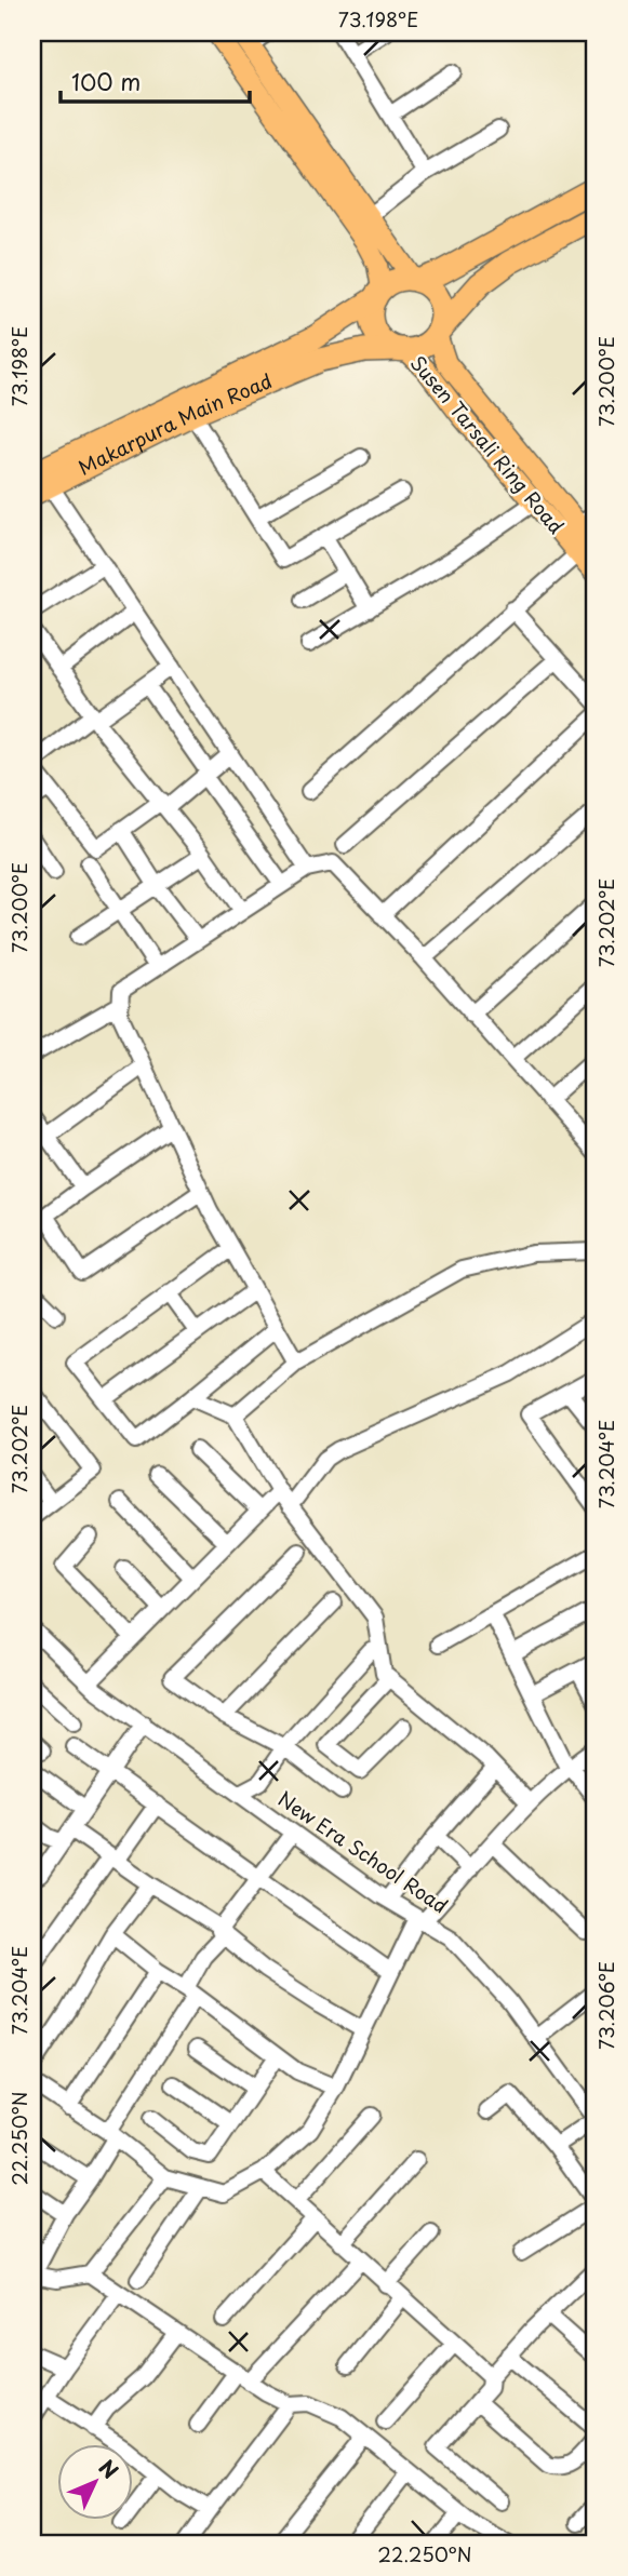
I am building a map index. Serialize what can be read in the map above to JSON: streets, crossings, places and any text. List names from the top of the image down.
{
  "streets": {
    "highway": ["Makarpura Main Road"],
    "main road": ["Susen Tarsali Ring Road"],
    "street": ["New Era School Road"]
  },
  "scale_bar": "100 m",
  "north": "top right",
  "coordinates": [
    "73.198°E",
    "73.200°E",
    "73.202°E",
    "73.204°E",
    "73.206°E",
    "22.250°N"
  ]
}
